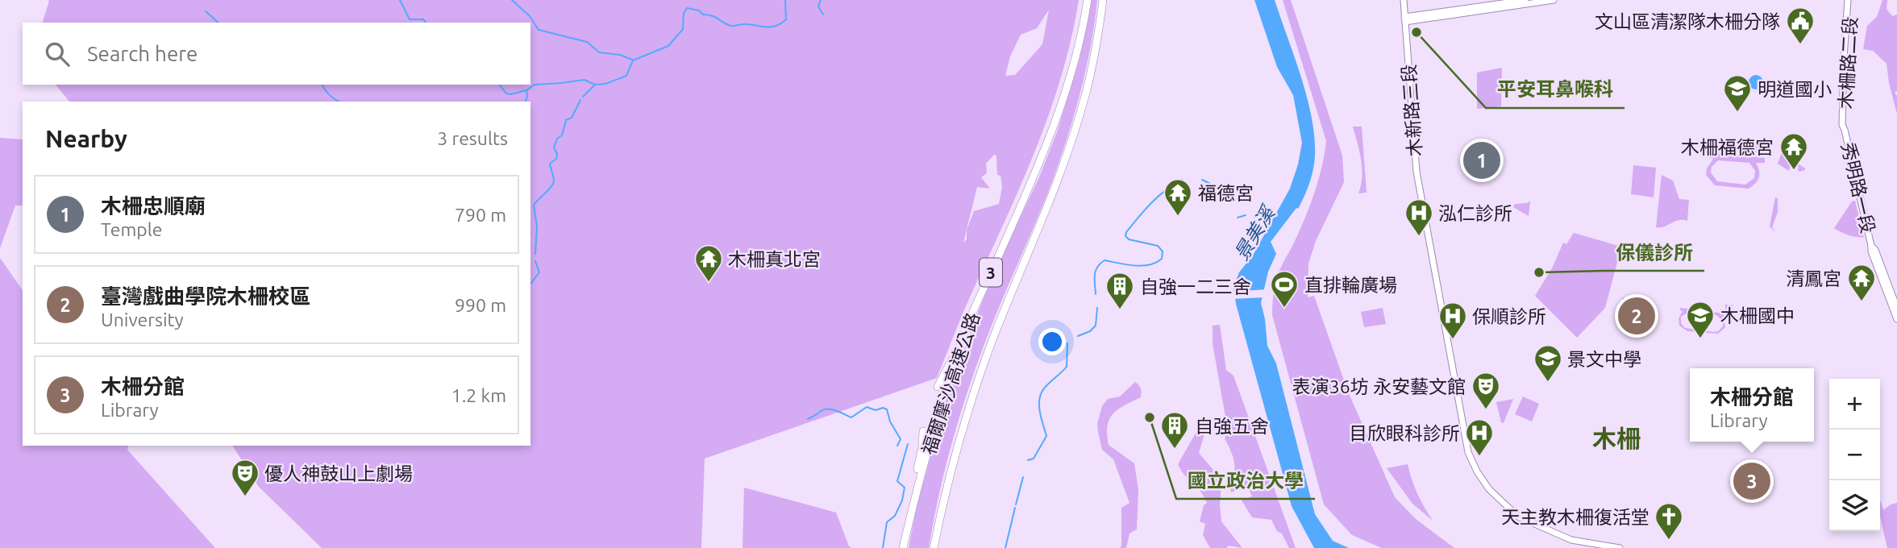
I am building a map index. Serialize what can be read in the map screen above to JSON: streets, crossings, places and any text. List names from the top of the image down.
{
  "streets": {
    "highway": ["3", "福爾摩沙高速公路"],
    "main road": ["木柵路二段", "木新路三段", "秀明路一段"]
  },
  "crossings": [
    ["木柵路二段", "秀明路一段"]
  ],
  "districts": ["木柵"],
  "water": ["景美溪"],
  "places": {
    "other": ["平安耳鼻喉科", "保儀診所", "國立政治大學"],
    "public building": ["文山區清潔隊木柵分隊"],
    "school or university": ["明道國小", "木柵國中", "景文中學"],
    "temple": [
      "木柵福德宮",
      "福德宮",
      "木柵真北宮",
      "清鳳宮"
    ],
    "hospital": ["泓仁診所", "保順診所", "目欣眼科診所"],
    "sports": ["直排輪廣場"],
    "building": ["自強一二三舍", "自強五舍"],
    "theatre": ["表演36坊 永安藝文館", "優人神鼓山上劇場"],
    "church": ["天主教木柵復活堂"]
  },
  "page": {
    "search": "Search here",
    "heading": ["Nearby", "3 results"],
    "pins": ["1", "2", "3"],
    "list": [
      {
        "mark": "1",
        "name": "木柵忠順廟",
        "note": "Temple",
        "value": "790 m"
      },
      {
        "mark": "2",
        "name": "臺灣戲曲學院木柵校區",
        "note": "University",
        "value": "990 m"
      },
      {
        "mark": "3",
        "name": "木柵分館",
        "note": "Library",
        "value": "1.2 km"
      }
    ],
    "popup": ["木柵分館", "Library"],
    "map_buttons": ["+", "−"]
  }
}
